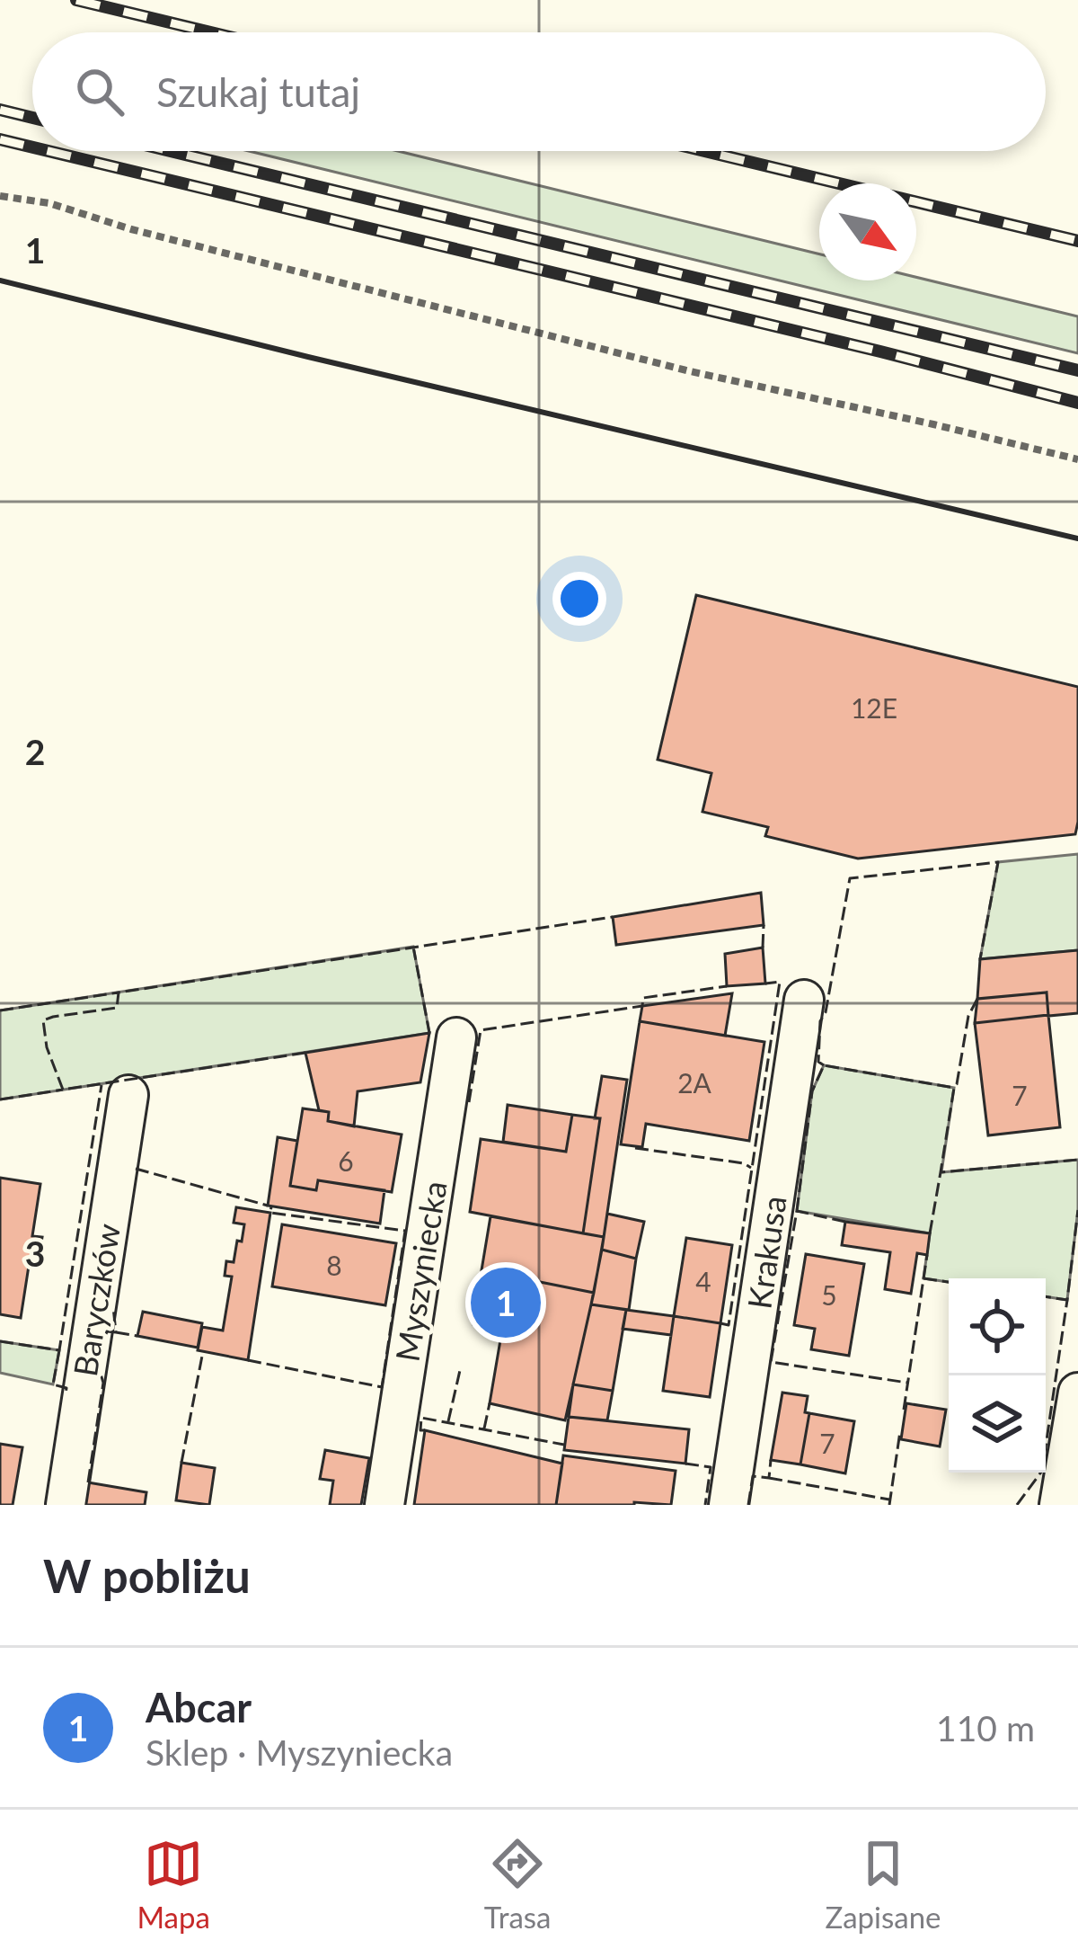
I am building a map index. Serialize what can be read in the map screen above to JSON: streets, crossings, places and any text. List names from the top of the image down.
{
  "streets": {
    "street": ["Krakusa", "Myszyniecka", "Baryczków"]
  },
  "house_numbers": [
    "12E",
    "2A",
    "7",
    "6",
    "8",
    "4",
    "5",
    "7"
  ],
  "north": "bottom right",
  "page": {
    "search": "Szukaj tutaj",
    "pins": "1",
    "heading": "W pobliżu",
    "list": [
      {
        "mark": "1",
        "name": "Abcar",
        "note": "Sklep · Myszyniecka",
        "value": "110 m"
      }
    ],
    "nav": ["Mapa", "Trasa", "Zapisane"]
  },
  "grid": {
    "rows": ["1", "2", "3"]
  }
}
